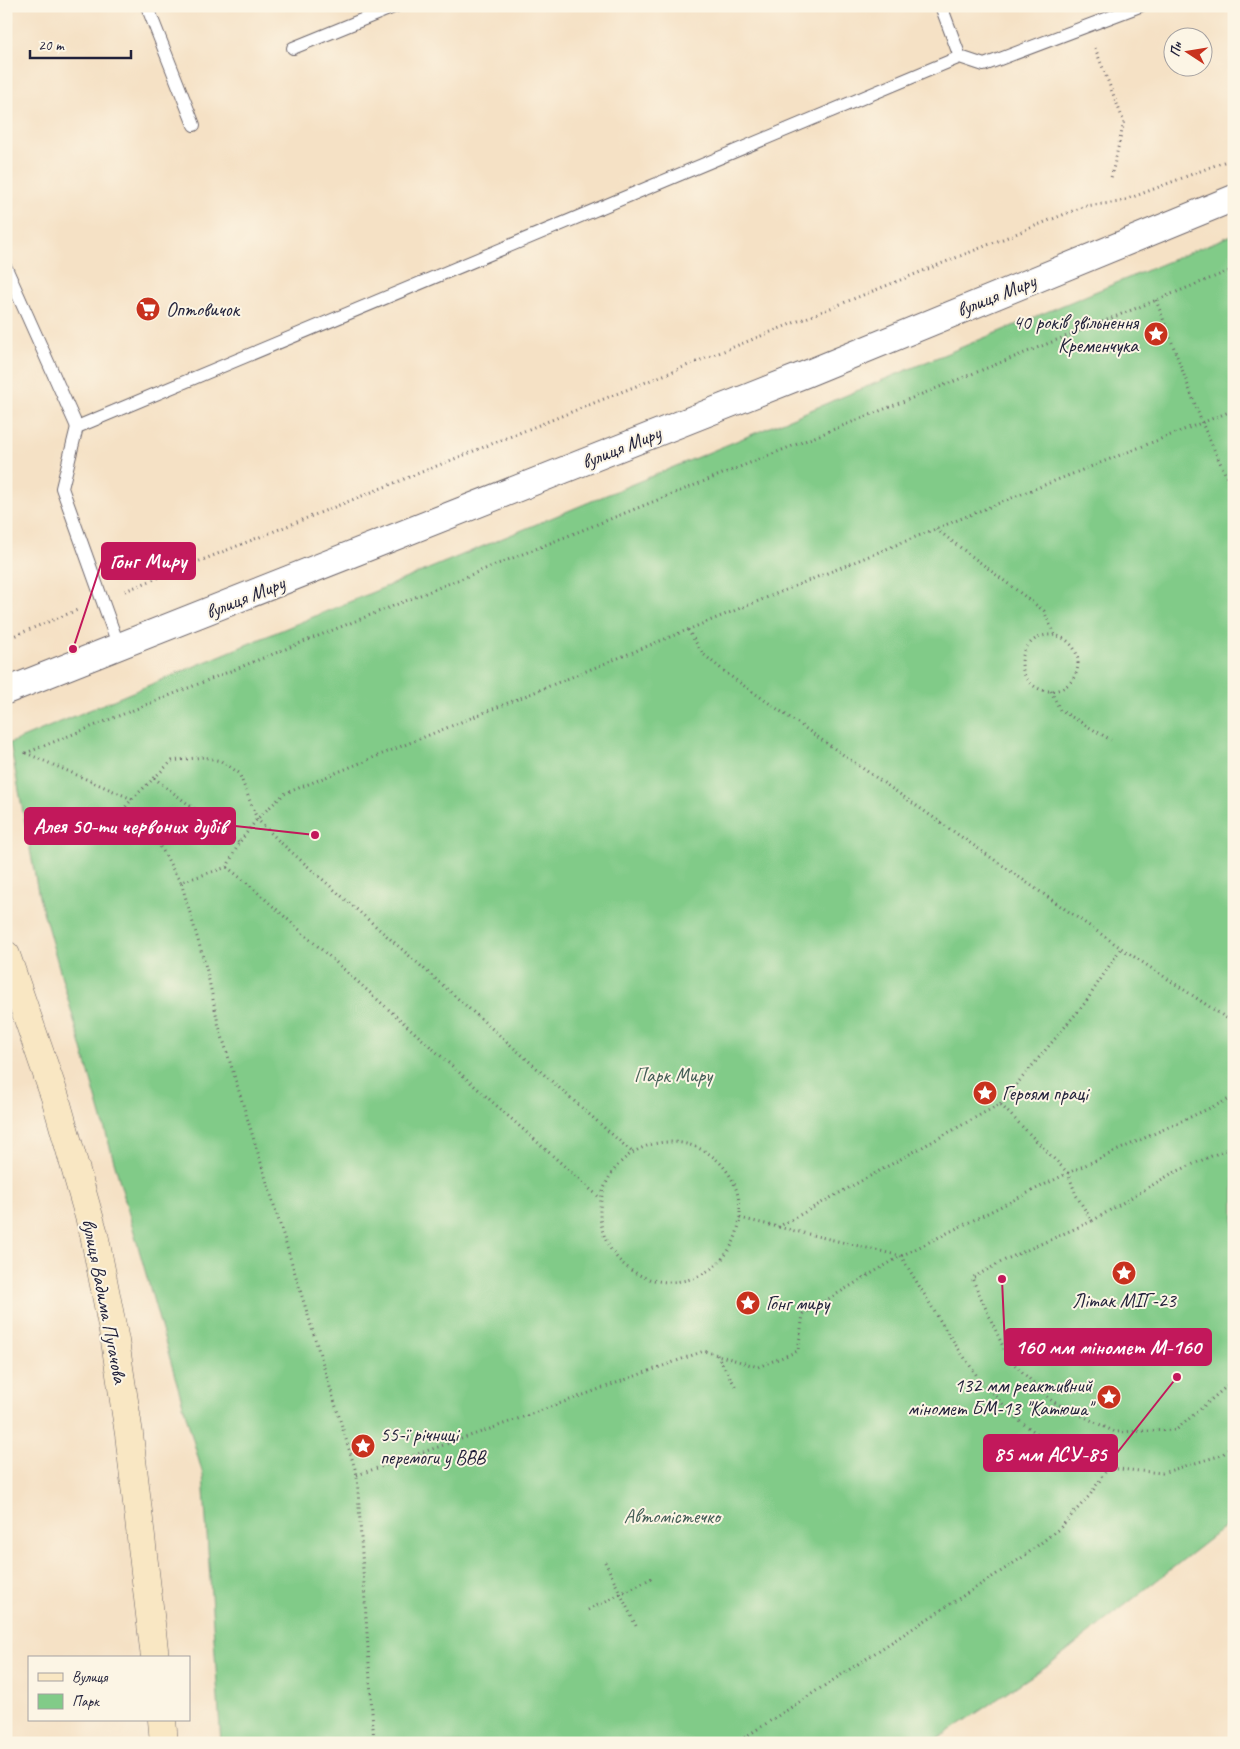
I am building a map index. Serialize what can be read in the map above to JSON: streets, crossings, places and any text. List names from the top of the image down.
{
  "streets": {
    "street": ["вулиця Миру", "вулиця Вадима Пугачова"]
  },
  "parks": ["Парк Миру", "Автомістечко"],
  "places": {
    "supermarket": ["Оптовичок"],
    "place": [
      "40 рокiв звiльнення Кременчука",
      "Героям працi",
      "Літак МІГ-23",
      "Гонг миру",
      "132 мм реактивний міномет БМ-13 \"Катюша\"",
      "55-ї річниці перемоги у ВВВ"
    ],
    "other": [
      "Гонг Миру",
      "Алея 50-ти червоних дубів",
      "160 мм міномет М-160",
      "85 мм АСУ-85"
    ]
  },
  "legend": ["Вулиця", "Парк"],
  "scale_bar": "20 m",
  "north": "left"
}
